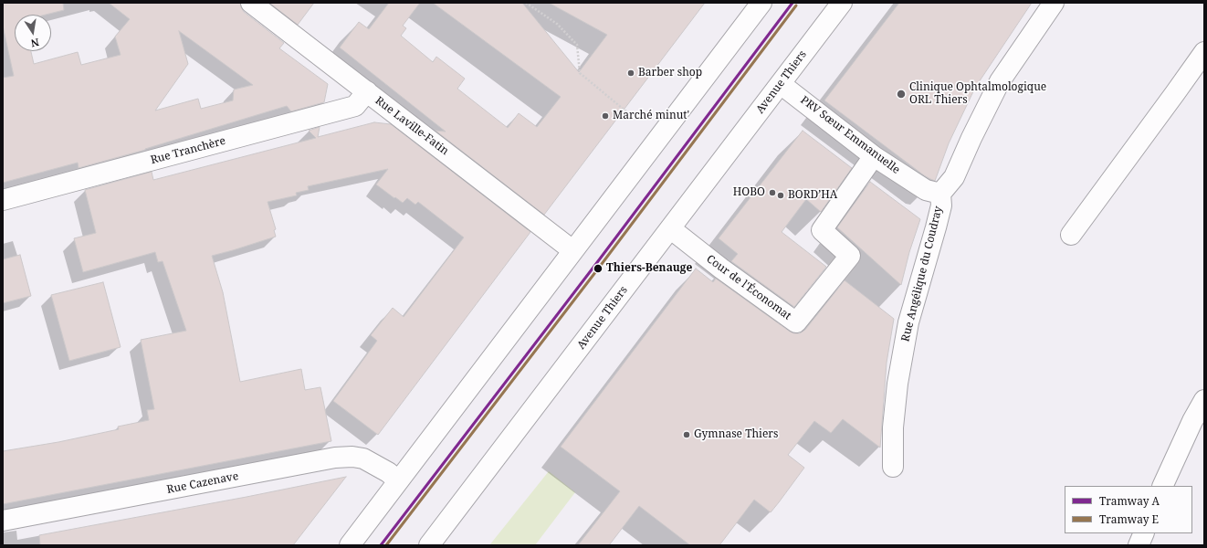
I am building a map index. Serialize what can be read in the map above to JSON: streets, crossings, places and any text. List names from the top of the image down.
{
  "streets": {
    "street": [
      "Avenue Thiers",
      "Rue Laville-Fatin",
      "PRV Sœur Emmanuelle",
      "Rue Tranchère",
      "Rue Angélique du Coudray",
      "Cour de l'Économat",
      "Rue Cazenave"
    ]
  },
  "crossings": [
    ["Avenue Thiers", "PRV Sœur Emmanuelle"],
    ["Avenue Thiers", "Cour de l'Économat"],
    ["Rue Laville-Fatin", "Rue Tranchère"],
    ["PRV Sœur Emmanuelle", "Rue Angélique du Coudray"],
    ["PRV Sœur Emmanuelle", "Cour de l'Économat"]
  ],
  "places": [
    "Barber shop",
    "Clinique Ophtalmologique ORL Thiers",
    "Marché minut'",
    "HOBO",
    "BORD’HA",
    "Thiers-Benauge",
    "Gymnase Thiers"
  ],
  "lines": ["tram line A", "tram line E"],
  "legend": ["Tramway A", "Tramway E"],
  "north": "bottom"
}
